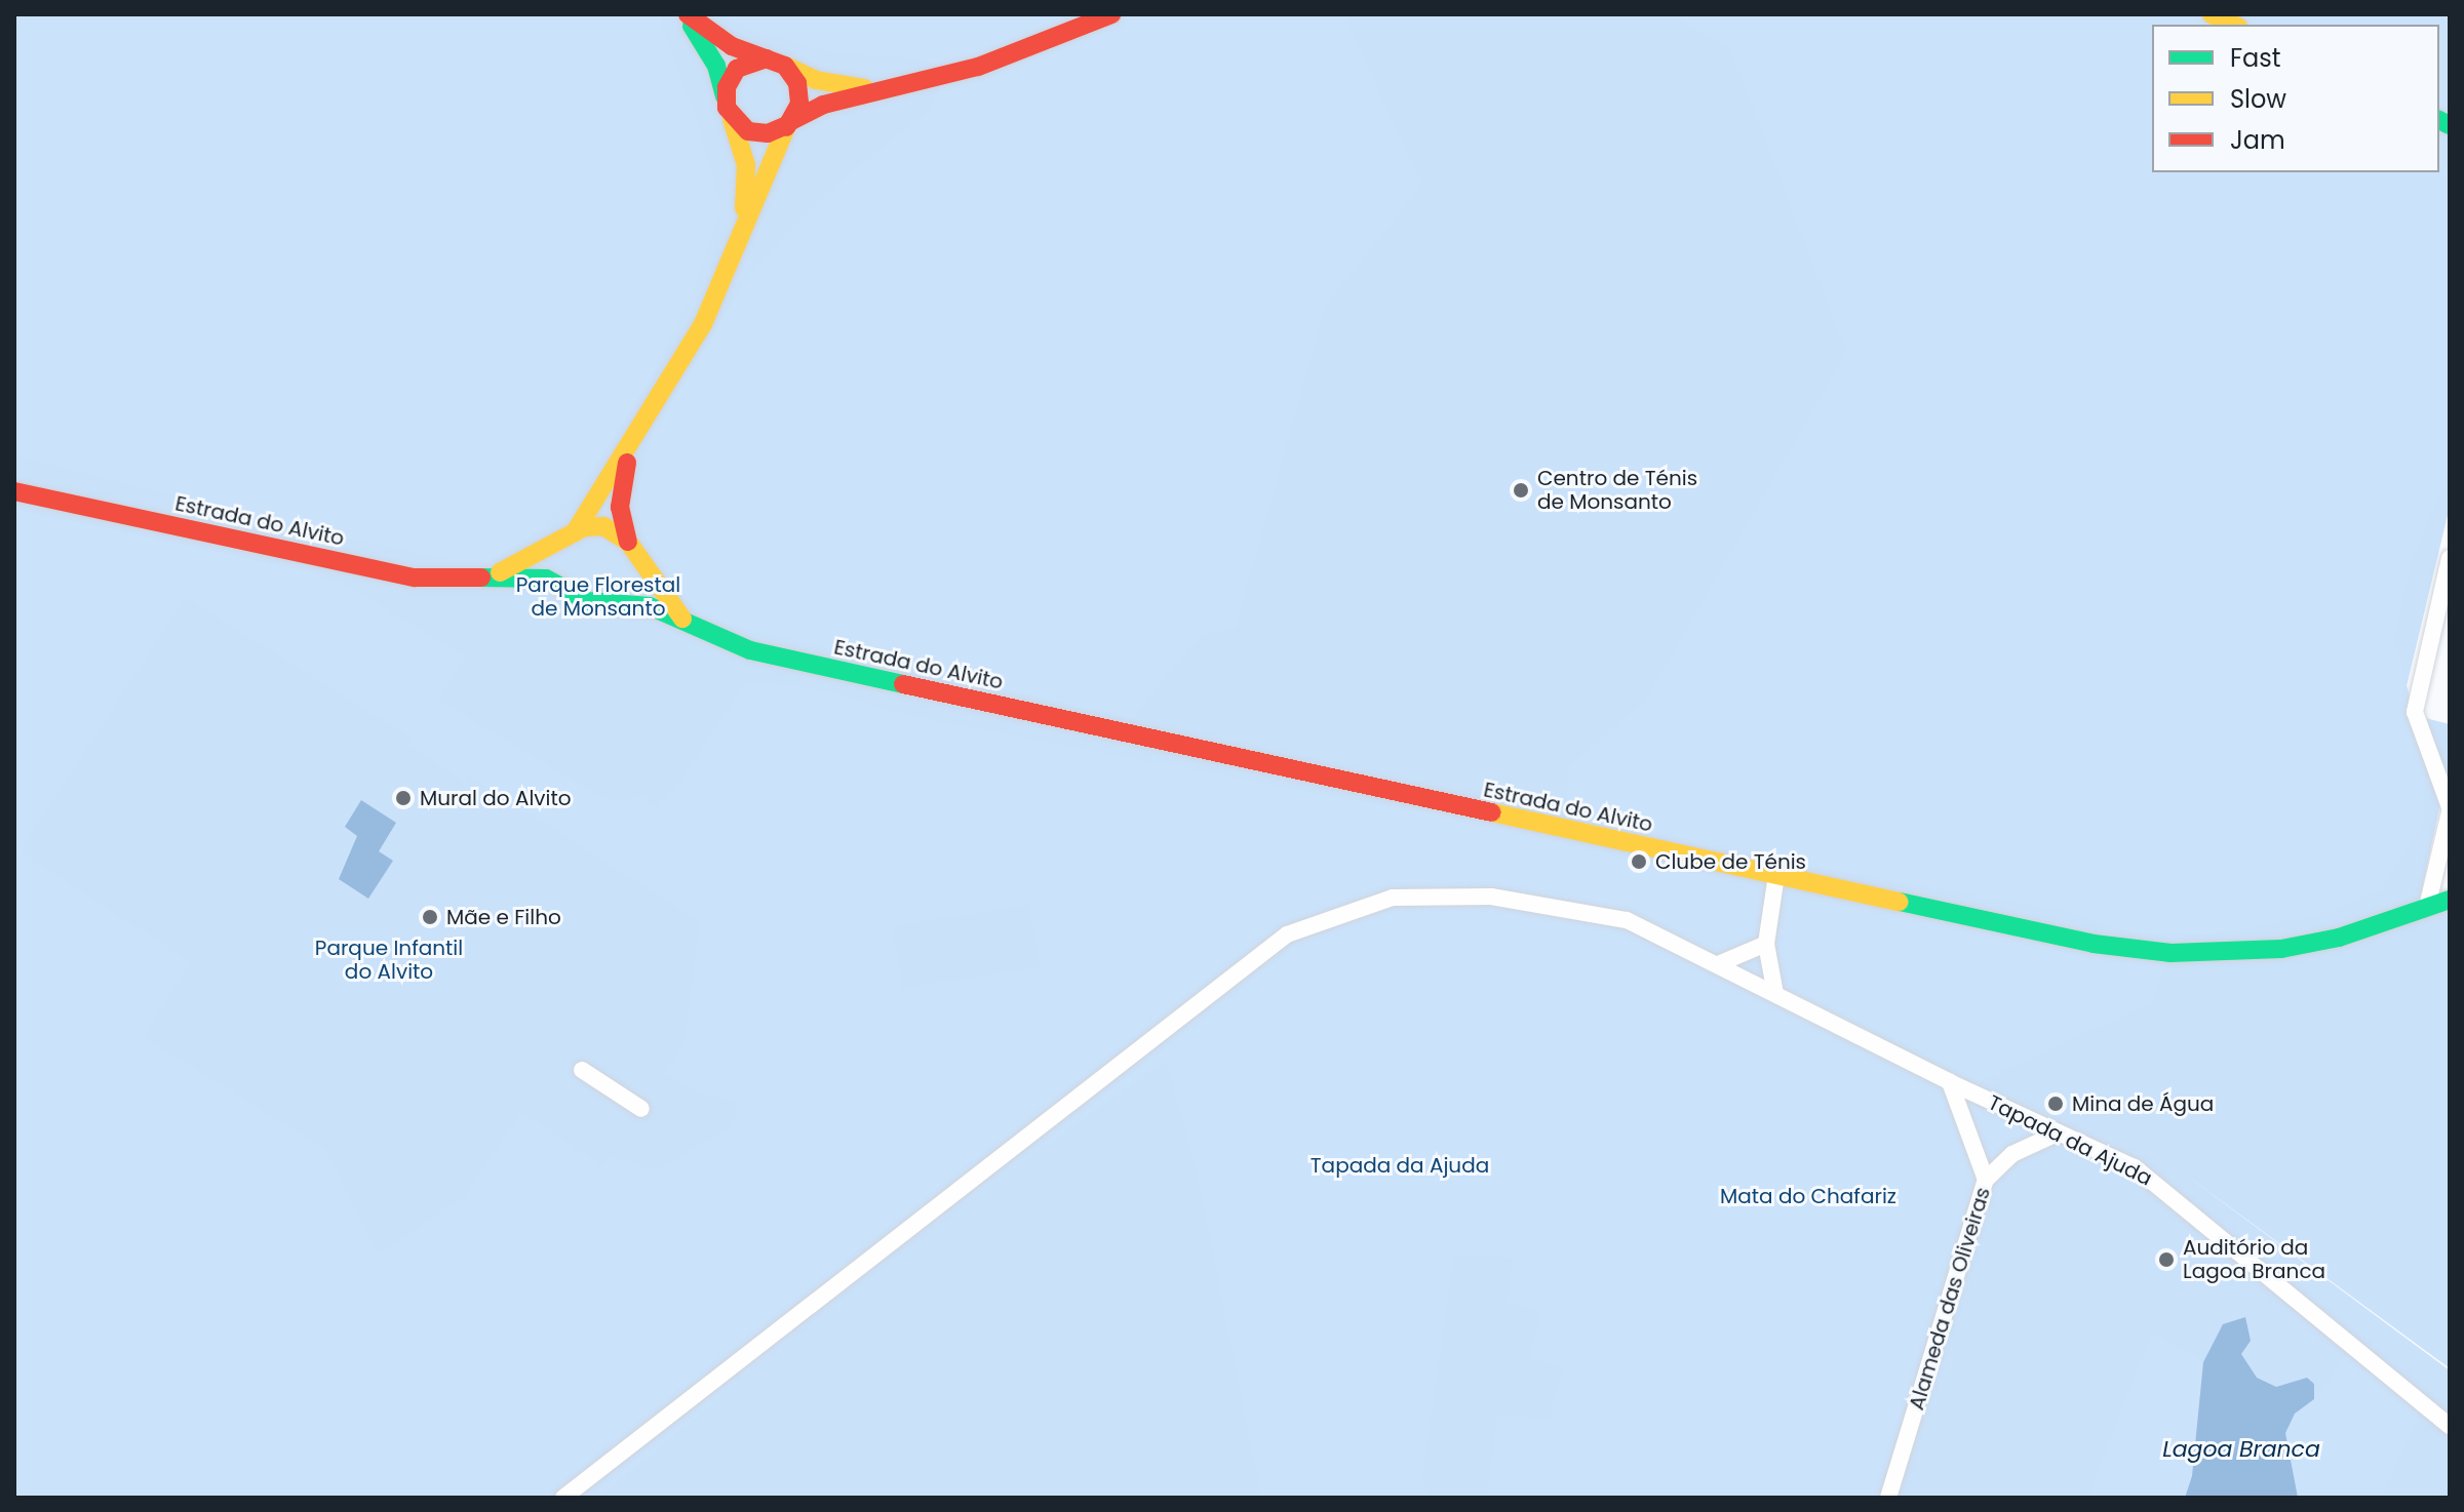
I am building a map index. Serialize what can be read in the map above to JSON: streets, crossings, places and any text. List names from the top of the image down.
{
  "streets": {
    "street": ["Estrada do Alvito", "Tapada da Ajuda", "Alameda das Oliveiras"]
  },
  "crossings": [
    ["Tapada da Ajuda", "Alameda das Oliveiras"]
  ],
  "water": ["Lagoa Branca"],
  "parks": [
    "Parque Florestal de Monsanto",
    "Parque Infantil do Alvito",
    "Tapada da Ajuda",
    "Mata do Chafariz"
  ],
  "places": [
    "Centro de Ténis de Monsanto",
    "Mural do Alvito",
    "Clube de Ténis",
    "Mãe e Filho",
    "Mina de Água",
    "Auditório da Lagoa Branca"
  ],
  "legend": ["Fast", "Slow", "Jam"]
}
